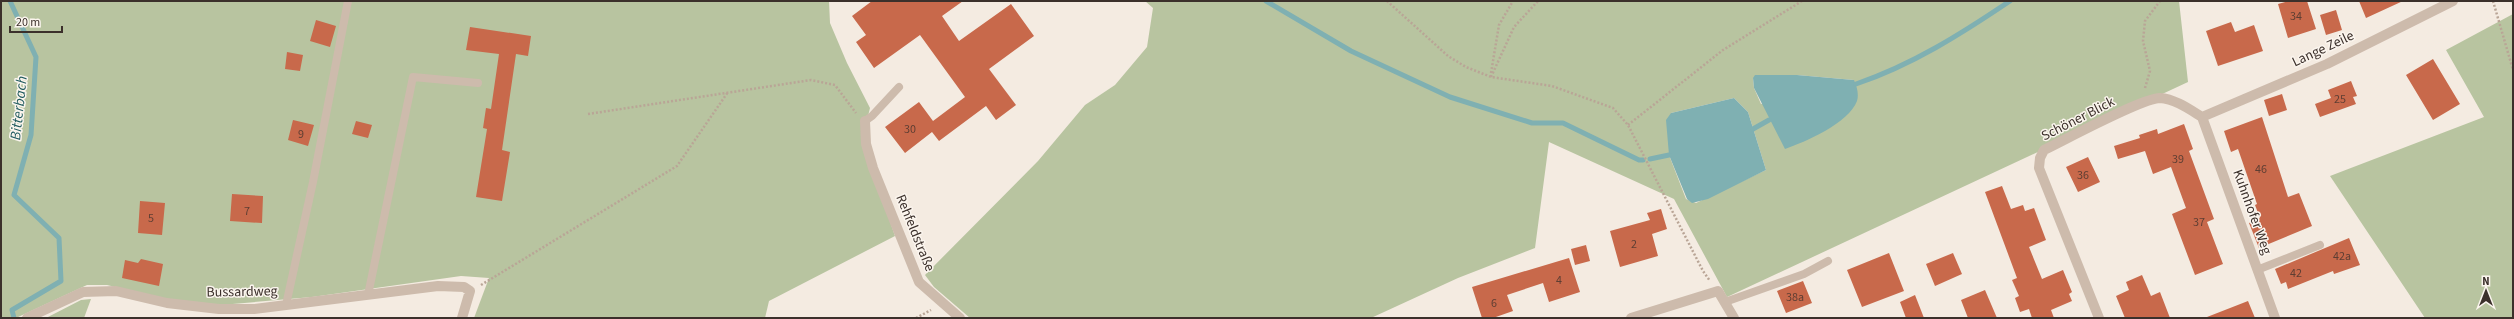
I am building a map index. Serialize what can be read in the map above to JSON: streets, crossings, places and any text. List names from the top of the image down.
{
  "streets": {
    "street": [
      "Lange Zeile",
      "Schöner Blick",
      "Kuhnhofer Weg",
      "Rehfeldstraße",
      "Bussardweg"
    ]
  },
  "crossings": [
    ["Lange Zeile", "Schöner Blick"],
    ["Lange Zeile", "Kuhnhofer Weg"],
    ["Schöner Blick", "Kuhnhofer Weg"]
  ],
  "water": ["Bitterbach"],
  "house_numbers": [
    "34",
    "25",
    "30",
    "9",
    "39",
    "46",
    "36",
    "7",
    "5",
    "37",
    "2",
    "42a",
    "42",
    "4",
    "38a",
    "6"
  ],
  "scale_bar": "20 m",
  "north": "top"
}
